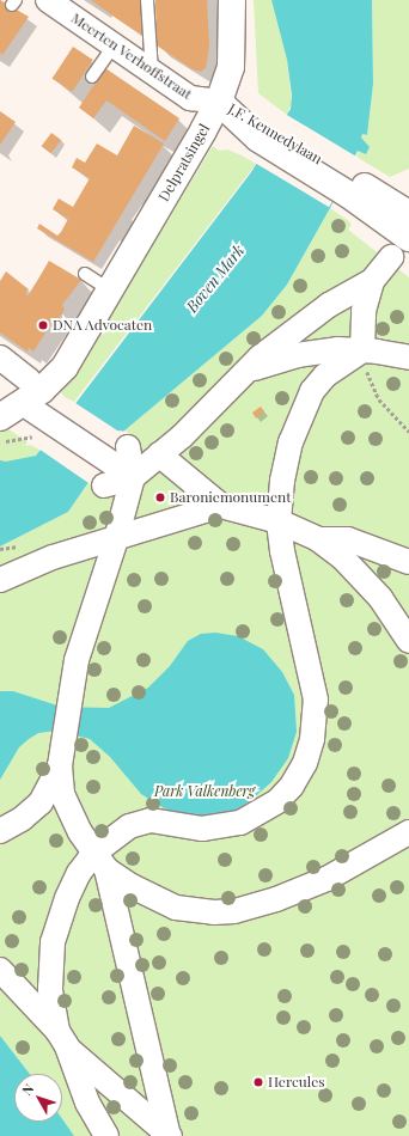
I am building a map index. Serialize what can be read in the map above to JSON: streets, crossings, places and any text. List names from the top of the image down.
{
  "streets": {
    "street": ["Meerten Verhoffstraat", "J.F. Kennedylaan", "Delpratsingel"]
  },
  "crossings": [
    ["Meerten Verhoffstraat", "J.F. Kennedylaan"],
    ["Meerten Verhoffstraat", "Delpratsingel"],
    ["J.F. Kennedylaan", "Delpratsingel"]
  ],
  "water": ["Boven Mark"],
  "parks": ["Park Valkenberg"],
  "places": ["DNA Advocaten", "Baroniemonument", "Hercules"],
  "north": "top left"
}
